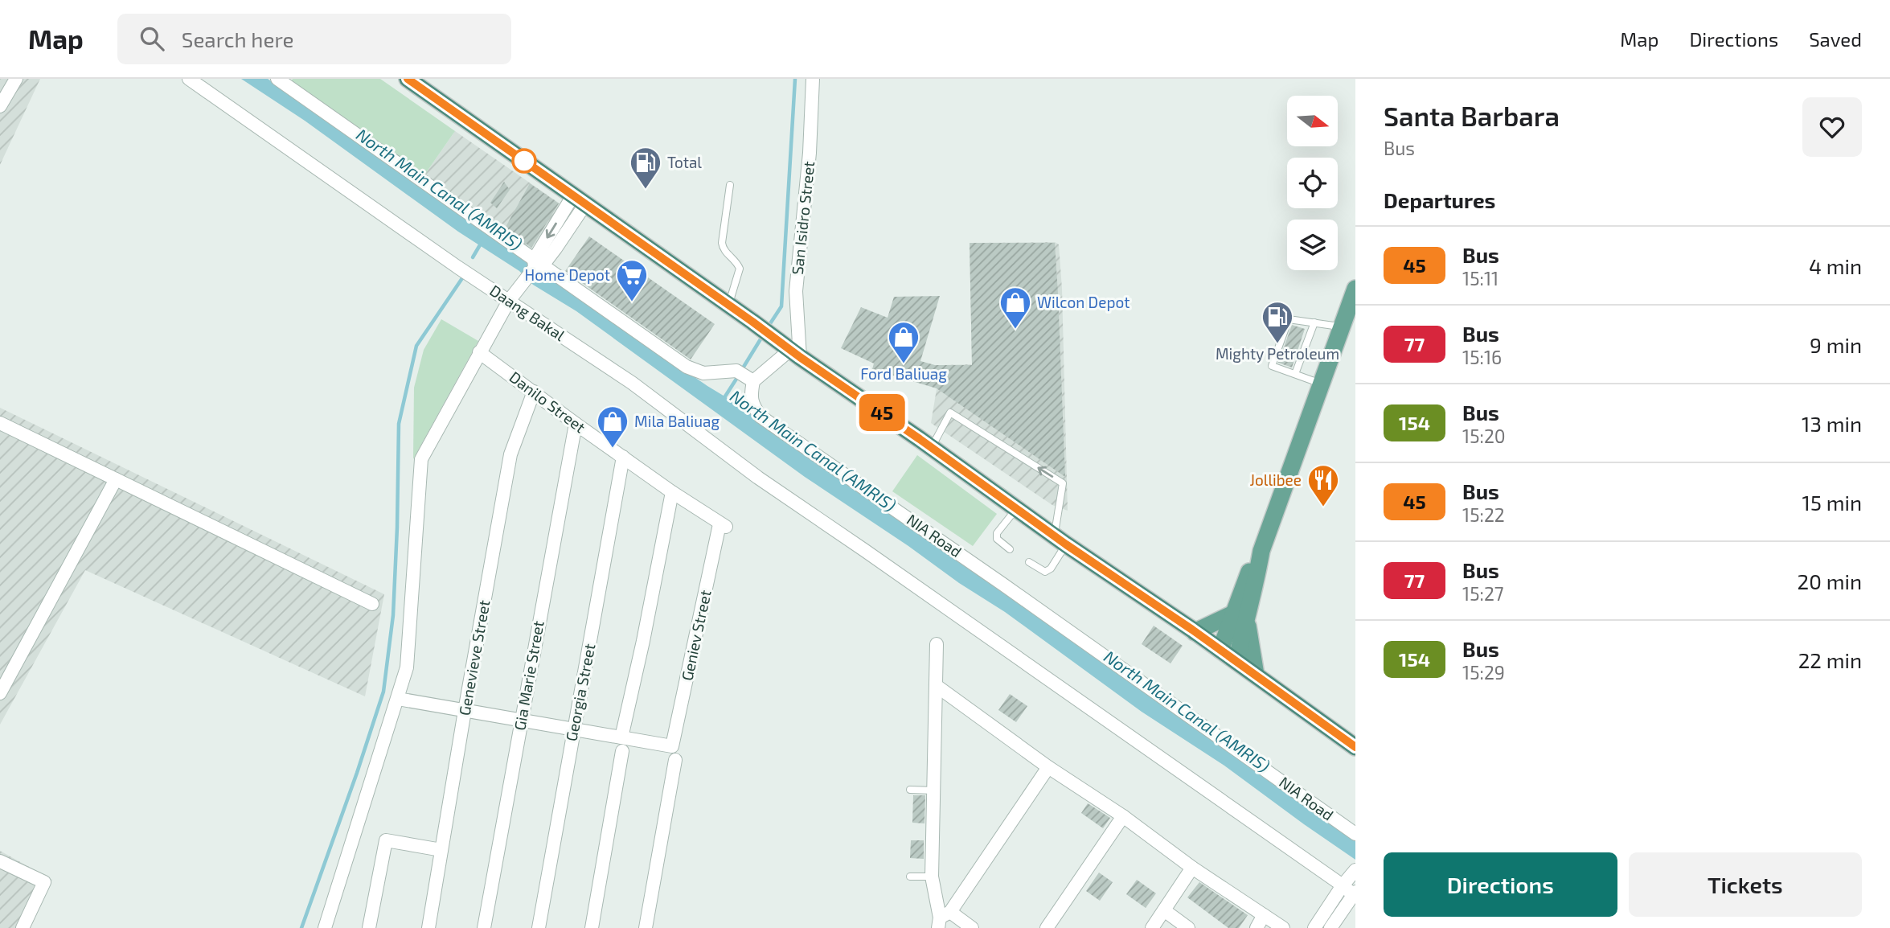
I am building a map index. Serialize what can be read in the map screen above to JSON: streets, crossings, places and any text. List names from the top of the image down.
{
  "streets": {
    "street": [
      "San Isidro Street",
      "Daang Bakal",
      "Danilo Street",
      "NIA Road",
      "Geniev Street",
      "Genevieve Street",
      "Gia Marie Street",
      "Georgia Street"
    ]
  },
  "crossings": [
    ["Danilo Street", "Geniev Street"],
    ["Danilo Street", "Genevieve Street"],
    ["Danilo Street", "Gia Marie Street"],
    ["Danilo Street", "Georgia Street"]
  ],
  "water": ["North Main Canal (AMRIS)"],
  "places": {
    "fuel station": ["Total", "Mighty Petroleum"],
    "supermarket": ["Home Depot"],
    "shop": ["Wilcon Depot", "Ford Baliuag", "Mila Baliuag"],
    "restaurant": ["Jollibee"]
  },
  "lines": ["bus line 45"],
  "north": "right",
  "page": {
    "header": "Map",
    "search": "Search here",
    "nav": ["Map", "Directions", "Saved"],
    "on_map": "45",
    "heading": [
      ["Santa Barbara", "Bus"],
      "Departures"
    ],
    "list": [
      {
        "mark": "45",
        "name": "Bus",
        "note": "15:11",
        "value": "4 min"
      },
      {
        "mark": "77",
        "name": "Bus",
        "note": "15:16",
        "value": "9 min"
      },
      {
        "mark": "154",
        "name": "Bus",
        "note": "15:20",
        "value": "13 min"
      },
      {
        "mark": "45",
        "name": "Bus",
        "note": "15:22",
        "value": "15 min"
      },
      {
        "mark": "77",
        "name": "Bus",
        "note": "15:27",
        "value": "20 min"
      },
      {
        "mark": "154",
        "name": "Bus",
        "note": "15:29",
        "value": "22 min"
      }
    ],
    "buttons": ["Directions", "Tickets"]
  }
}
